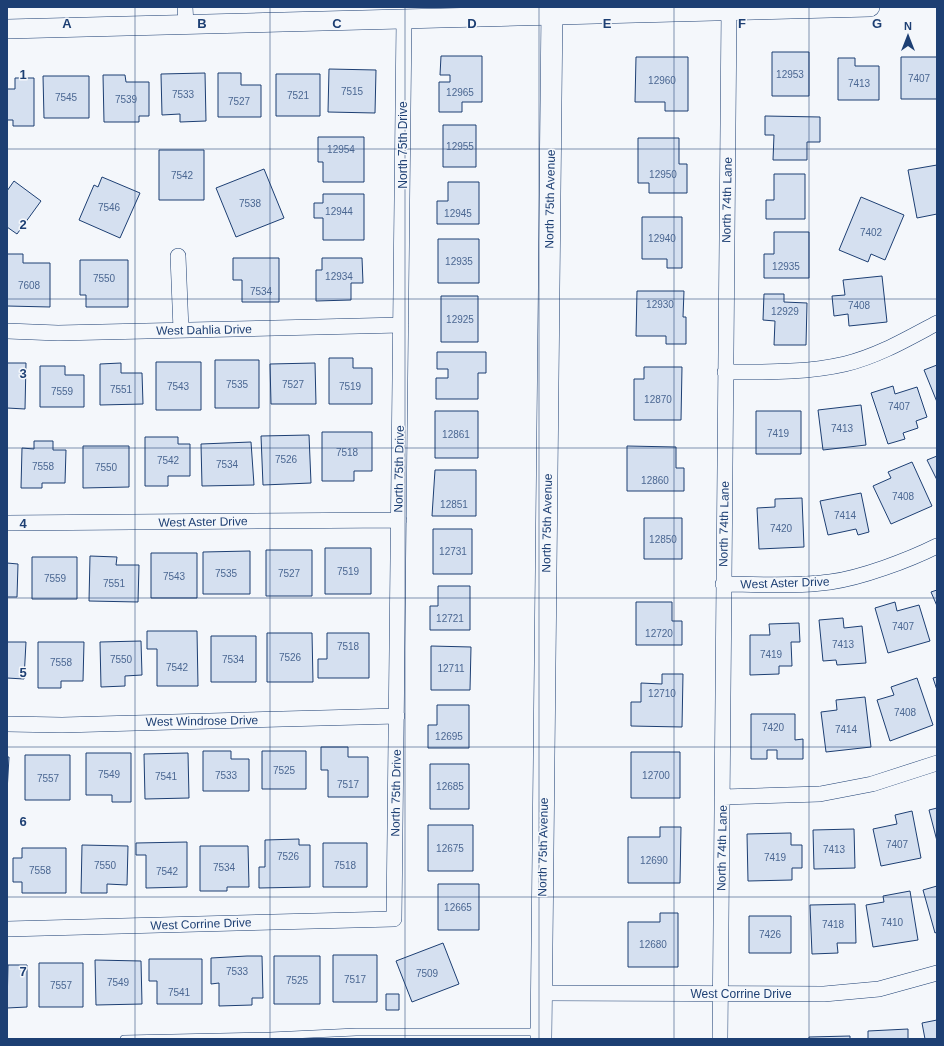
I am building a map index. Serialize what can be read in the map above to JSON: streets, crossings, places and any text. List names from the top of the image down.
{
  "streets": {
    "main road": ["North 75th Avenue"],
    "street": [
      "North 75th Drive",
      "North 74th Lane",
      "West Dahlia Drive",
      "West Aster Drive",
      "West Windrose Drive",
      "West Corrine Drive"
    ]
  },
  "crossings": [
    ["North 75th Drive", "West Dahlia Drive"],
    ["North 75th Drive", "West Aster Drive"],
    ["North 75th Drive", "West Windrose Drive"],
    ["North 75th Drive", "West Corrine Drive"],
    ["North 75th Avenue", "West Corrine Drive"],
    ["North 74th Lane", "West Aster Drive"],
    ["North 74th Lane", "West Corrine Drive"]
  ],
  "house_numbers": [
    "12953",
    "7407",
    "12960",
    "7413",
    "7515",
    "12965",
    "7533",
    "7521",
    "7545",
    "7539",
    "7527",
    "12955",
    "12954",
    "12950",
    "7542",
    "7538",
    "7546",
    "12944",
    "12945",
    "7402",
    "12940",
    "12935",
    "12935",
    "12934",
    "7550",
    "7608",
    "7534",
    "12930",
    "7408",
    "12929",
    "12925",
    "7535",
    "7527",
    "7543",
    "7519",
    "7551",
    "7559",
    "12870",
    "7407",
    "7413",
    "7419",
    "12861",
    "7518",
    "7526",
    "7542",
    "7534",
    "7558",
    "7550",
    "12860",
    "7408",
    "12851",
    "7414",
    "7420",
    "12850",
    "12731",
    "7519",
    "7535",
    "7527",
    "7543",
    "7559",
    "7551",
    "12721",
    "7407",
    "12720",
    "7413",
    "7518",
    "7419",
    "7526",
    "7550",
    "7534",
    "7558",
    "7542",
    "12711",
    "12710",
    "7408",
    "7420",
    "7414",
    "12695",
    "7525",
    "7549",
    "7533",
    "12700",
    "7541",
    "7557",
    "7517",
    "12685",
    "7407",
    "12675",
    "7413",
    "7526",
    "7419",
    "12690",
    "7550",
    "7518",
    "7534",
    "7558",
    "7542",
    "12665",
    "7410",
    "7418",
    "7426",
    "12680",
    "7533",
    "7509",
    "7517",
    "7525",
    "7549",
    "7557",
    "7541"
  ],
  "north": "top",
  "grid": {
    "columns": [
      "A",
      "B",
      "C",
      "D",
      "E",
      "F",
      "G"
    ],
    "rows": [
      "1",
      "2",
      "3",
      "4",
      "5",
      "6",
      "7"
    ]
  }
}
